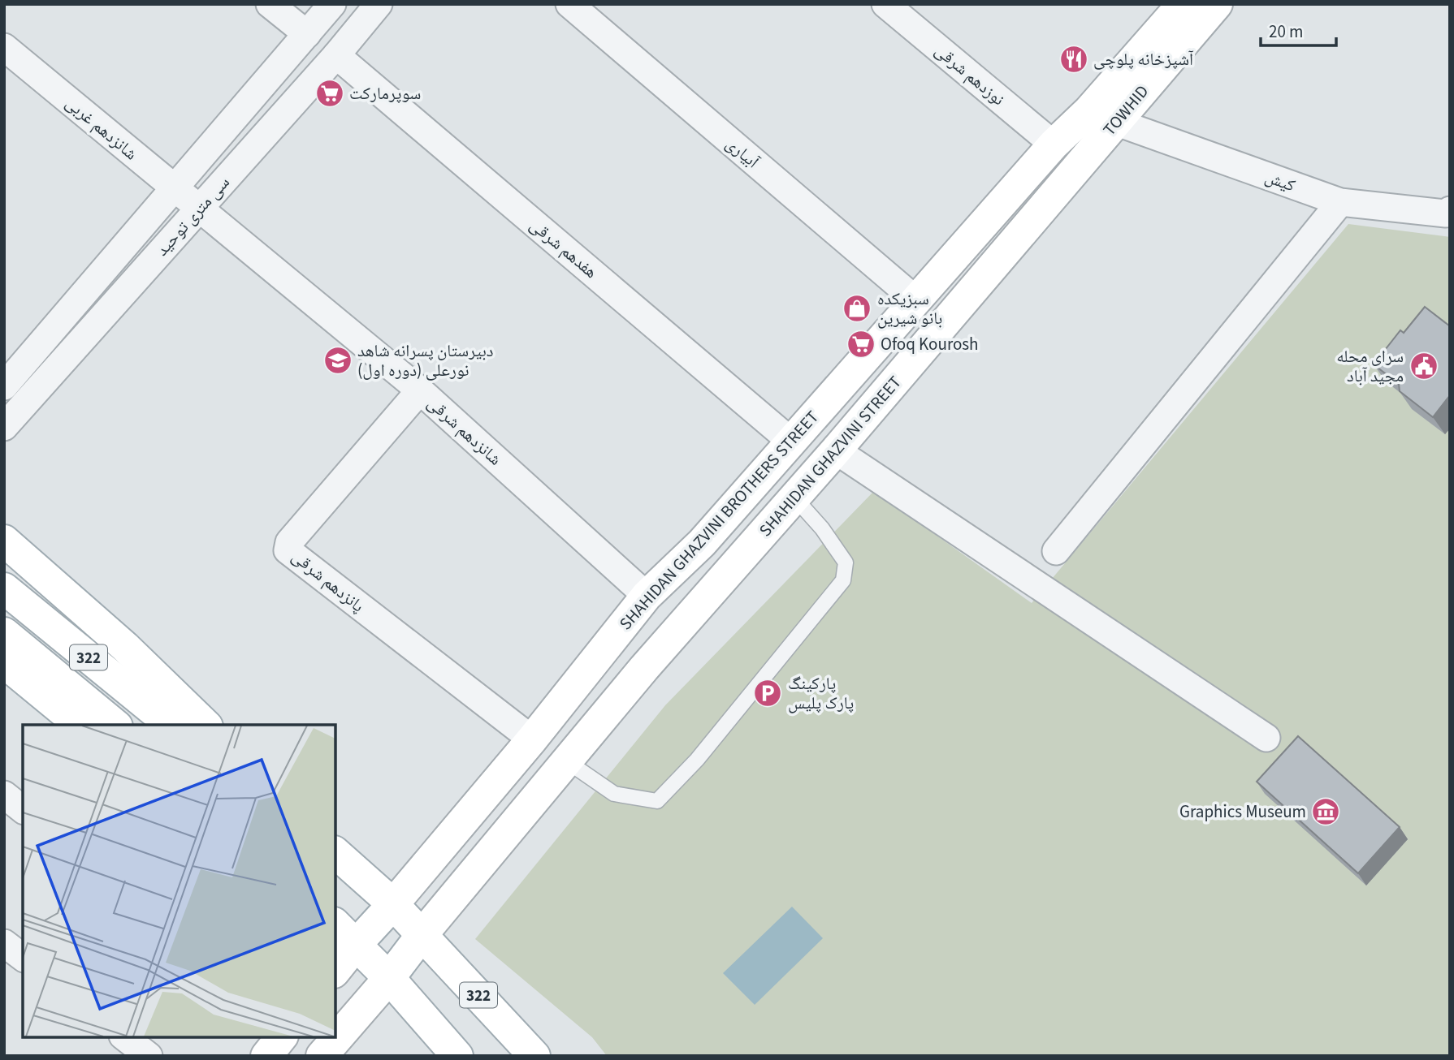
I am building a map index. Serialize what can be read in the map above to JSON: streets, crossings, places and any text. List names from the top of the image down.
{
  "streets": {
    "main road": [
      "TOWHID",
      "SHAHIDAN GHAZVINI STREET",
      "SHAHIDAN GHAZVINI BROTHERS STREET",
      "322"
    ],
    "street": [
      "نوزدهم شرقی",
      "شانزدهم غربی",
      "آبیاری",
      "کیش",
      "سی متری توحید",
      "هفدهم شرقی",
      "شانزدهم شرقی",
      "پانزدهم شرقی"
    ]
  },
  "crossings": [
    ["نوزدهم شرقی", "TOWHID"],
    ["نوزدهم شرقی", "SHAHIDAN GHAZVINI BROTHERS STREET"],
    ["TOWHID", "کیش"],
    ["TOWHID", "SHAHIDAN GHAZVINI STREET"],
    ["TOWHID", "SHAHIDAN GHAZVINI BROTHERS STREET"],
    ["شانزدهم غربی", "سی متری توحید"],
    ["شانزدهم غربی", "شانزدهم شرقی"],
    ["آبیاری", "SHAHIDAN GHAZVINI BROTHERS STREET"],
    ["سی متری توحید", "هفدهم شرقی"],
    ["سی متری توحید", "شانزدهم شرقی"],
    ["هفدهم شرقی", "SHAHIDAN GHAZVINI BROTHERS STREET"],
    ["شانزدهم شرقی", "SHAHIDAN GHAZVINI BROTHERS STREET"],
    ["شانزدهم شرقی", "پانزدهم شرقی"],
    ["SHAHIDAN GHAZVINI BROTHERS STREET", "پانزدهم شرقی"],
    ["SHAHIDAN GHAZVINI BROTHERS STREET", "322"]
  ],
  "places": {
    "restaurant": ["آشپزخانه پلوچی"],
    "supermarket": ["سوپرمارکت", "Ofoq Kourosh"],
    "shop": ["سبزیکده بانو شیرین"],
    "school or university": ["دبیرستان پسرانه شاهد نورعلی (دوره اول)"],
    "public building": ["سرای محله مجید آباد"],
    "parking": ["پارکینگ پارک پلیس"],
    "museum": ["Graphics Museum"]
  },
  "scale_bar": "20 m"
}
